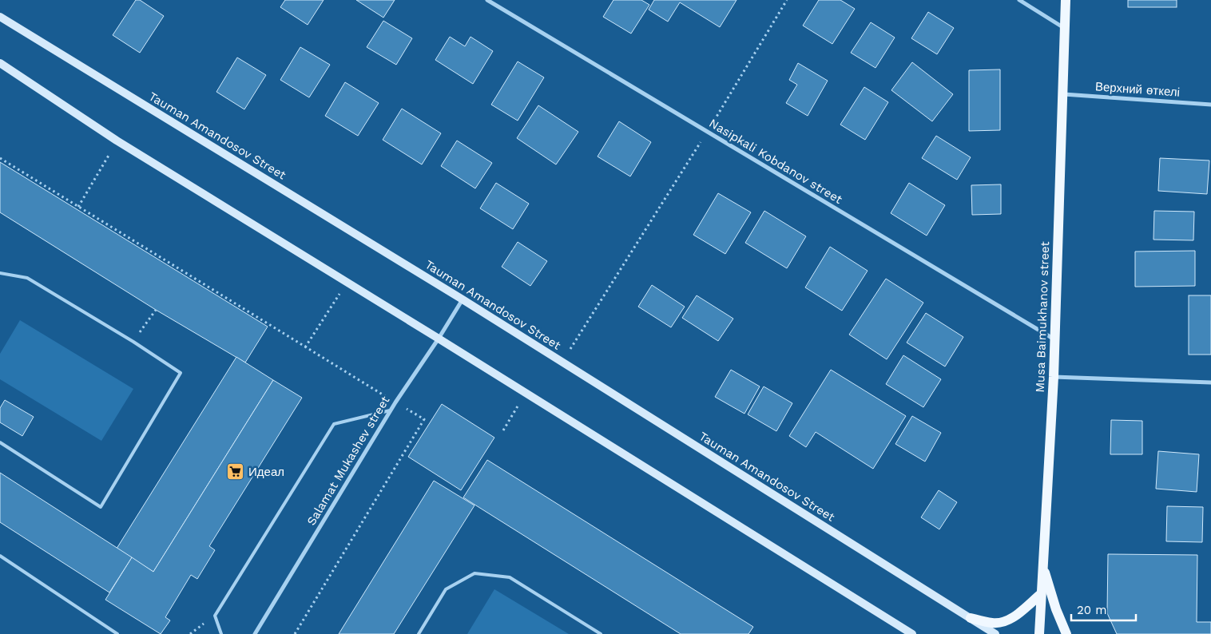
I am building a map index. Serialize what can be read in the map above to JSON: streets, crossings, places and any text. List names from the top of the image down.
{
  "streets": {
    "main road": ["Tauman Amandosov Street", "Musa Baimukhanov street"],
    "street": ["Верхний өткелі", "Nasipkali Kobdanov street", "Salamat Mukashev street"]
  },
  "crossings": [
    ["Верхний өткелі", "Musa Baimukhanov street"],
    ["Tauman Amandosov Street", "Salamat Mukashev street"],
    ["Nasipkali Kobdanov street", "Musa Baimukhanov street"]
  ],
  "places": {
    "supermarket": ["Идеал"]
  },
  "scale_bar": "20 m"
}
